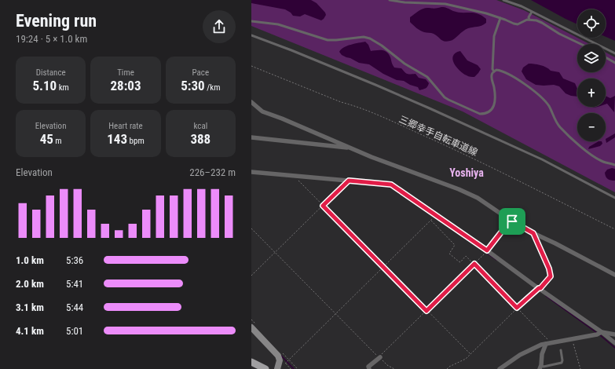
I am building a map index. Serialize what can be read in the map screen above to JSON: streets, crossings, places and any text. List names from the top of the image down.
{
  "streets": {
    "path": ["三郷幸手自転車道線"]
  },
  "districts": ["Yoshiya"],
  "page": {
    "heading": ["Evening run", "19:24 · 5 × 1.0 km"],
    "map_buttons": ["+", "−"],
    "stats": [
      ["Distance", "5.10 km"],
      ["Time", "28:03"],
      ["Pace", "5:30 /km"],
      ["Elevation", "45 m"],
      ["Heart rate", "143 bpm"],
      ["kcal", "388"]
    ],
    "chart": ["Elevation", "226–232 m"],
    "list": [
      {
        "name": "1.0 km",
        "note": "5:36"
      },
      {
        "name": "2.0 km",
        "note": "5:41"
      },
      {
        "name": "3.1 km",
        "note": "5:44"
      },
      {
        "name": "4.1 km",
        "note": "5:01"
      }
    ]
  }
}
